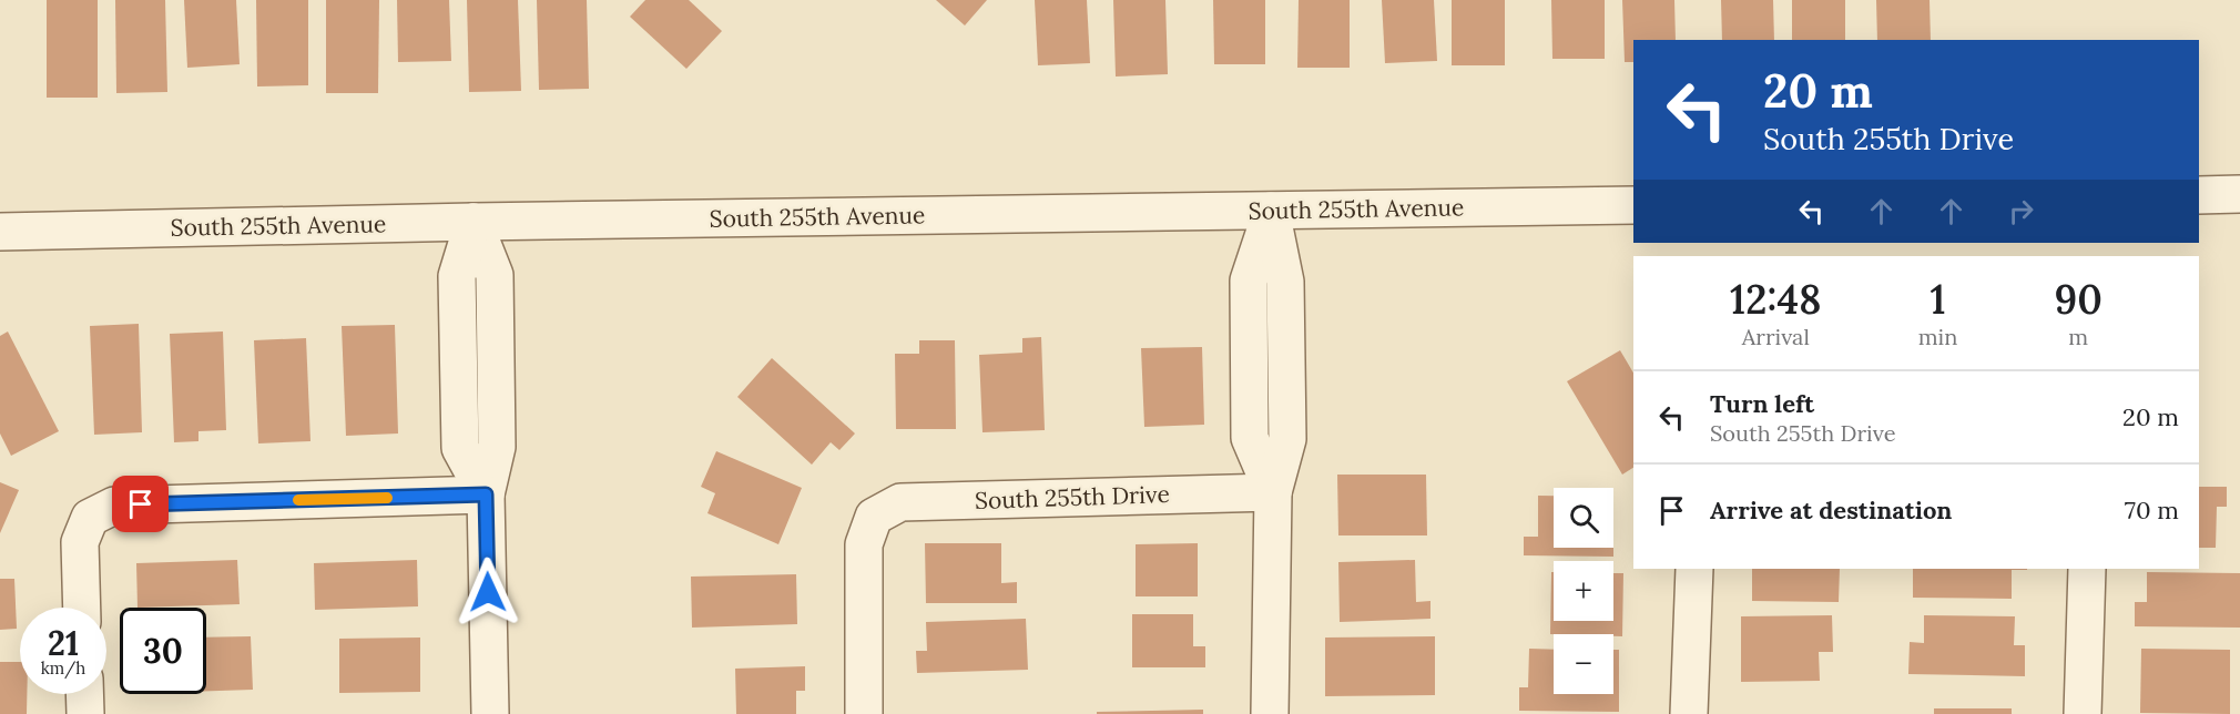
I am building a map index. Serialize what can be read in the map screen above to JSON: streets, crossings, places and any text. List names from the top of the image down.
{
  "streets": {
    "street": ["South 255th Avenue", "South 255th Drive"]
  },
  "page": {
    "turn": ["20 m", "South 255th Drive"],
    "eta": [
      "12:48",
      "Arrival",
      "1",
      "min",
      "90",
      "m"
    ],
    "list": [
      {
        "name": "Turn left",
        "note": "South 255th Drive",
        "value": "20 m"
      },
      {
        "name": "Arrive at destination",
        "value": "70 m"
      }
    ],
    "map_buttons": ["+", "−"],
    "speed": "21 km/h",
    "limit": "30"
  }
}
